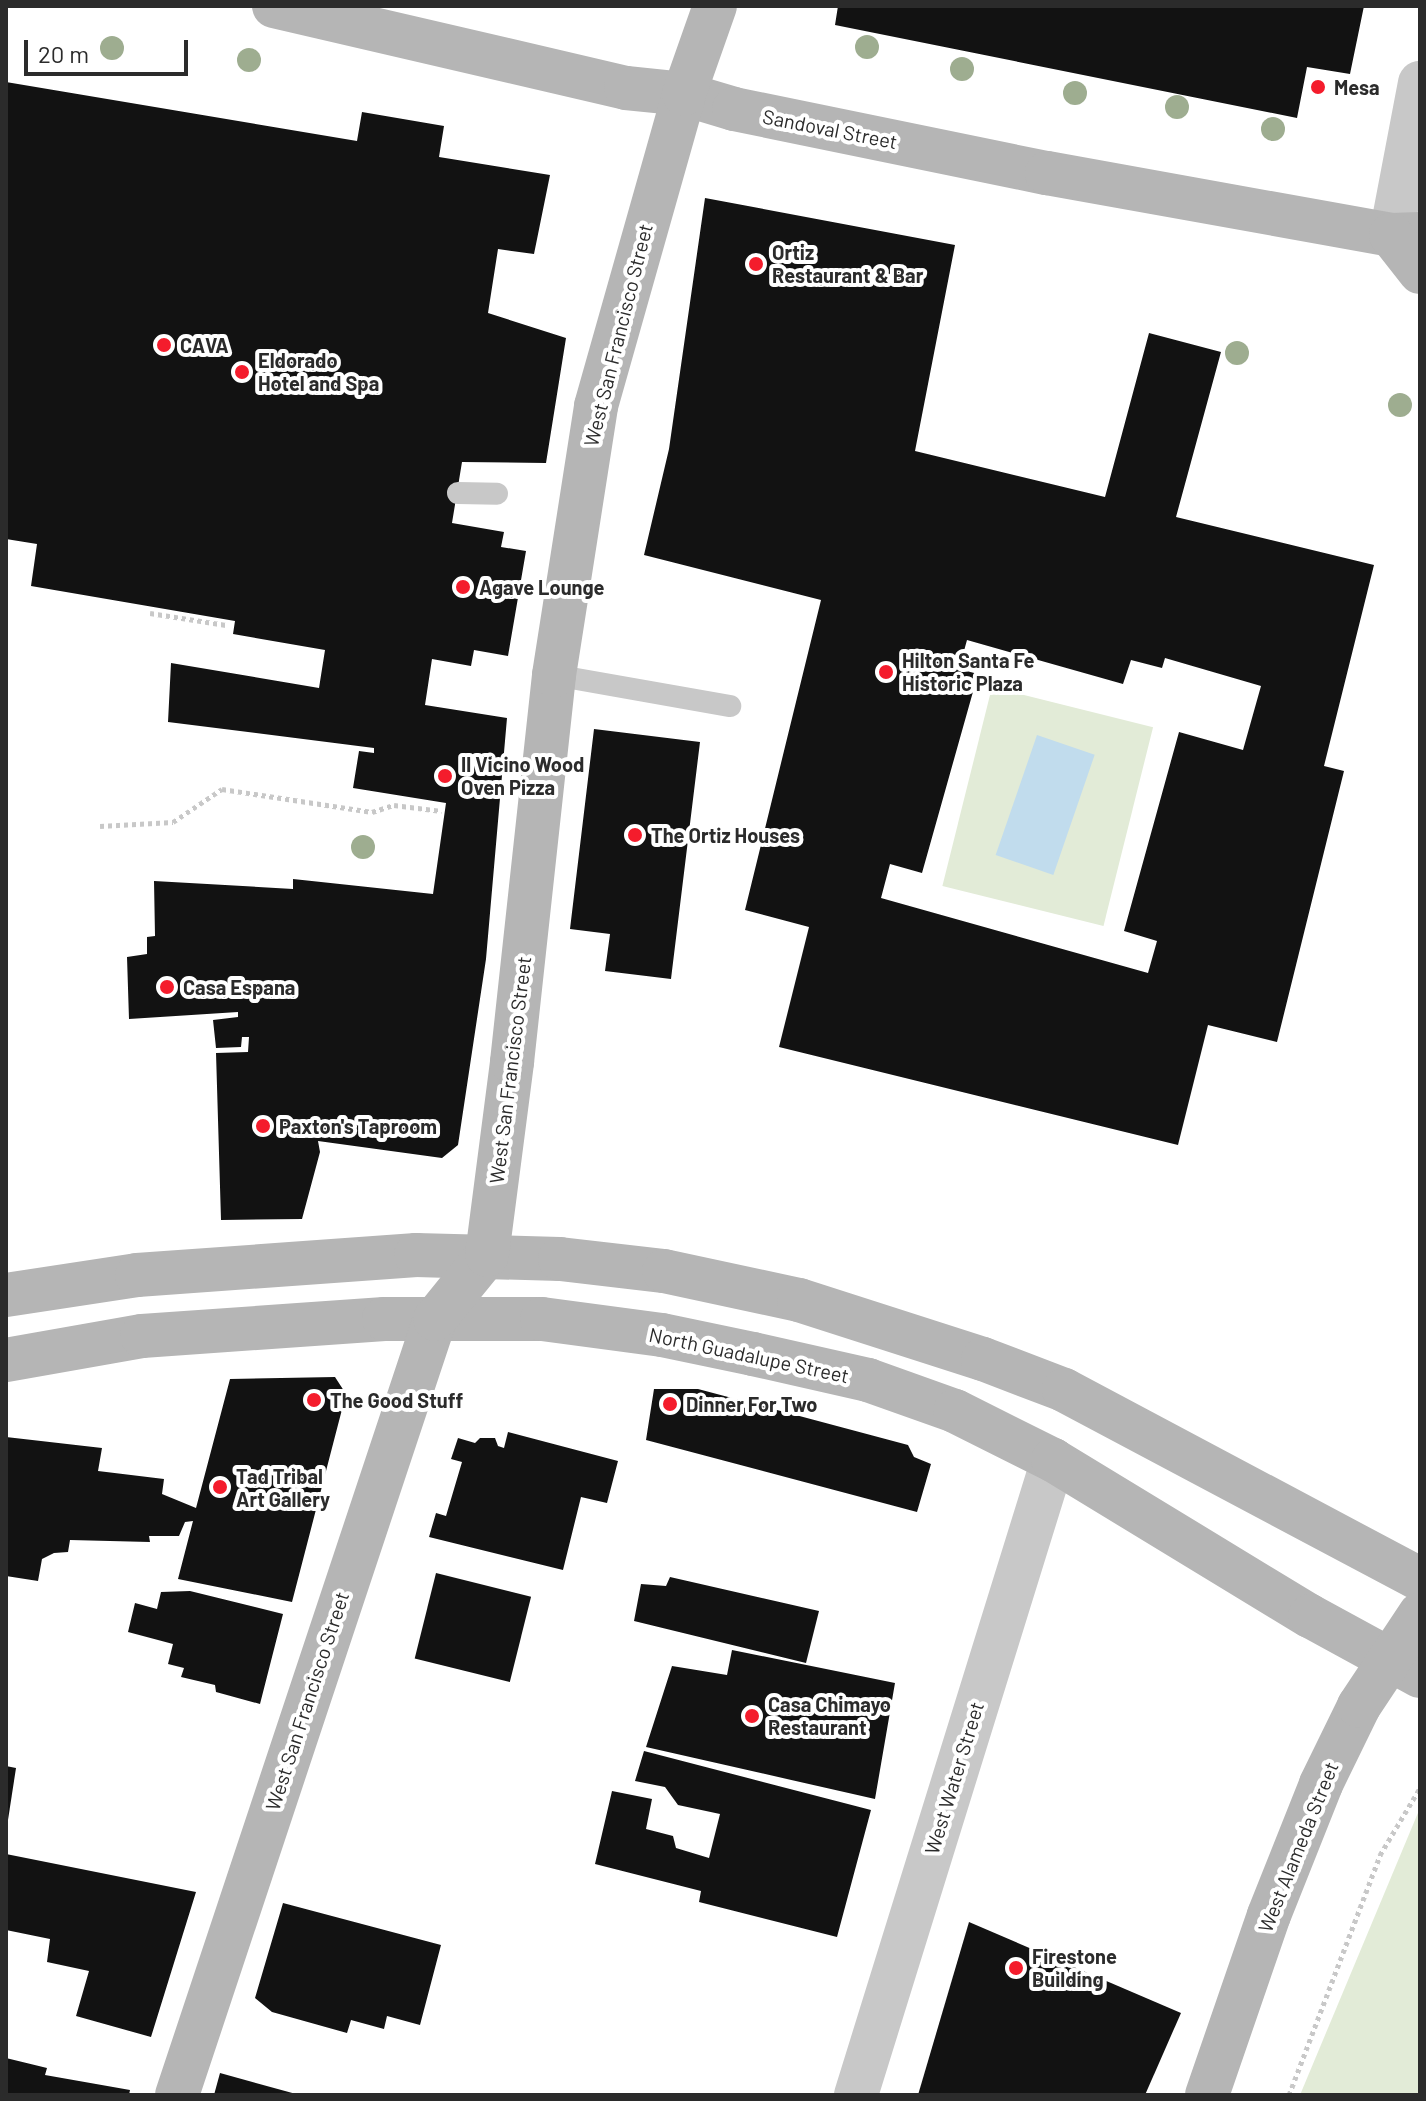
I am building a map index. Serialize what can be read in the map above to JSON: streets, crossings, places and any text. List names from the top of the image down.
{
  "streets": {
    "street": [
      "Sandoval Street",
      "West San Francisco Street",
      "North Guadalupe Street",
      "West Water Street",
      "West Alameda Street"
    ]
  },
  "crossings": [
    ["Sandoval Street", "West San Francisco Street"],
    ["West San Francisco Street", "North Guadalupe Street"],
    ["North Guadalupe Street", "West Water Street"],
    ["North Guadalupe Street", "West Alameda Street"]
  ],
  "places": [
    "Mesa",
    "Ortiz Restaurant & Bar",
    "CAVA",
    "Eldorado Hotel and Spa",
    "Agave Lounge",
    "Hilton Santa Fe Historic Plaza",
    "Il Vicino Wood Oven Pizza",
    "The Ortiz Houses",
    "Casa Espana",
    "Paxton's Taproom",
    "The Good Stuff",
    "Dinner For Two",
    "Tad Tribal Art Gallery",
    "Casa Chimayo Restaurant",
    "Firestone Building"
  ],
  "scale_bar": "20 m"
}
